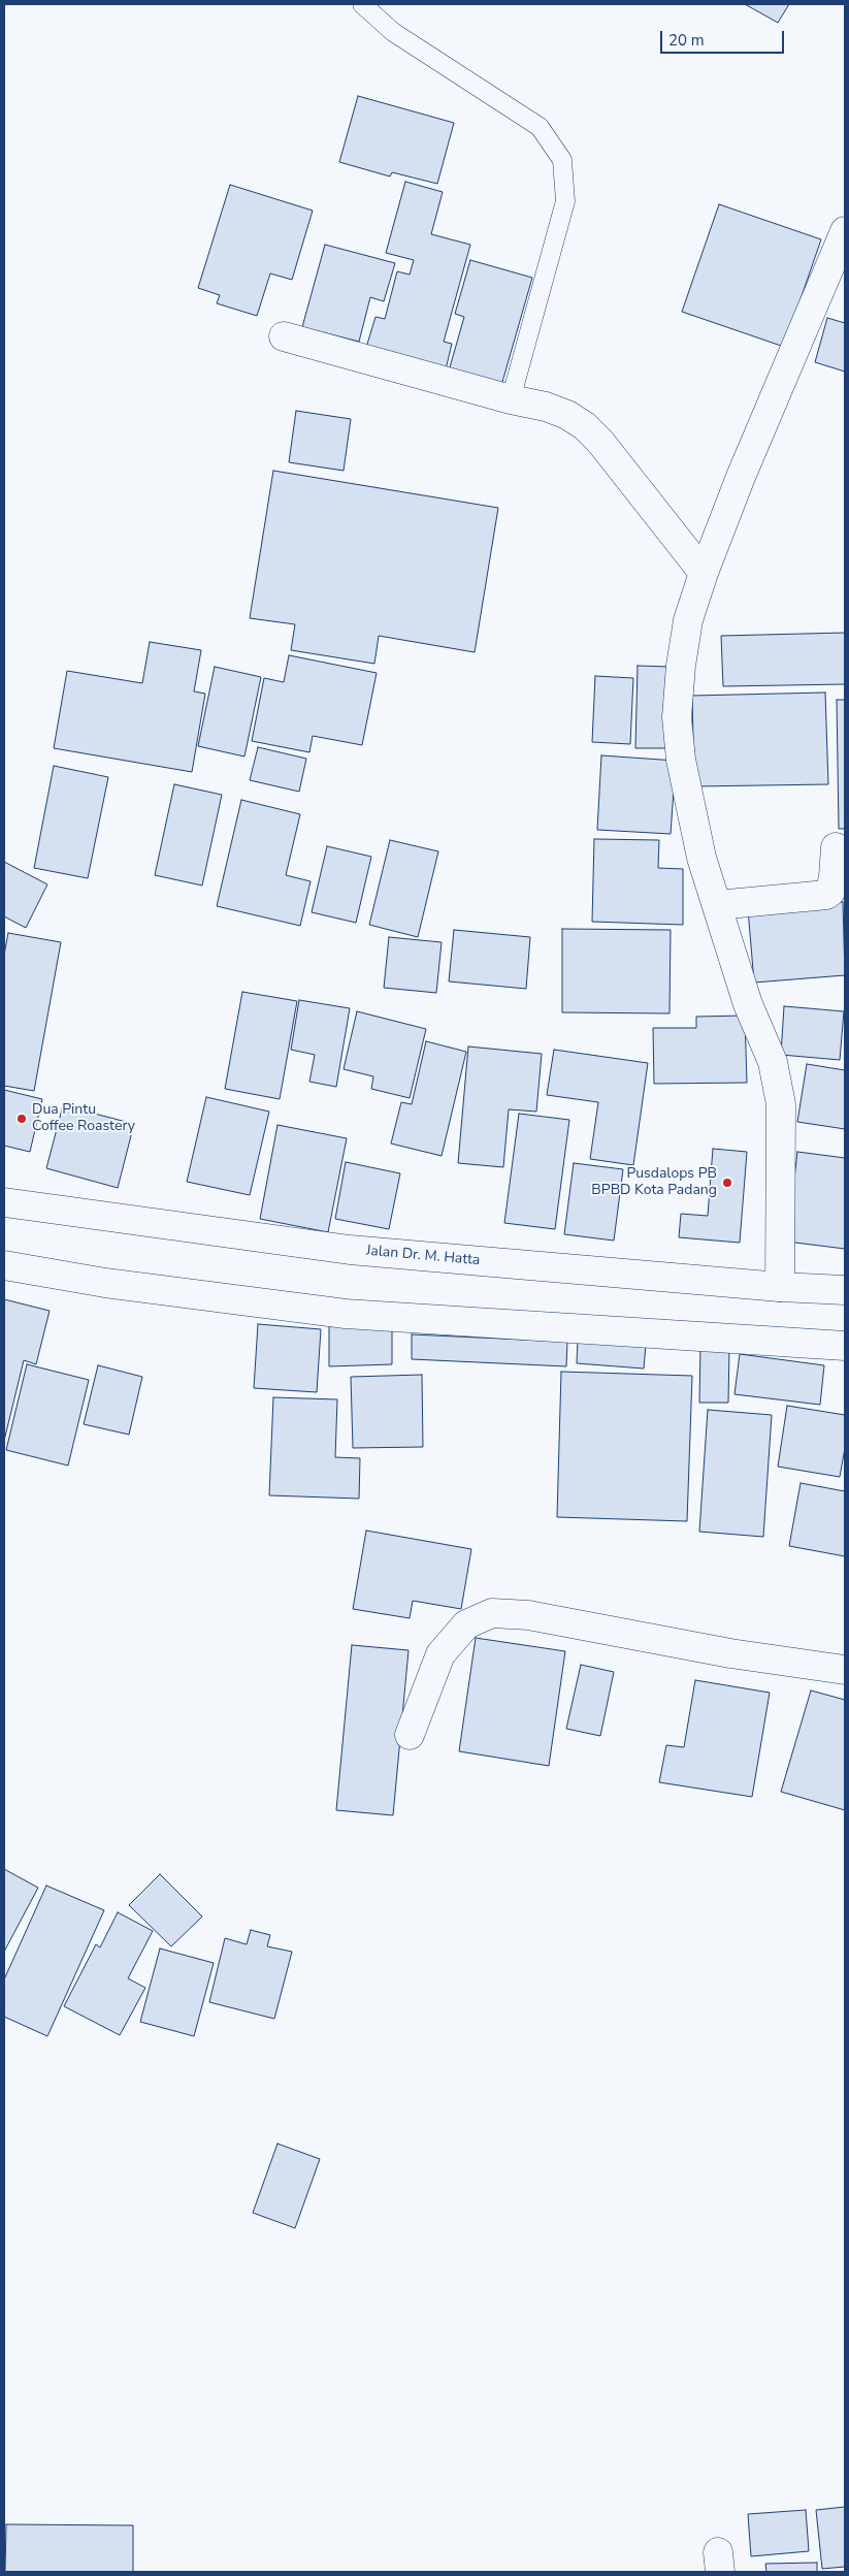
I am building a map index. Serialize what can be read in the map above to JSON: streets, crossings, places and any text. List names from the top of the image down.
{
  "streets": {
    "street": ["Jalan Dr. M. Hatta"]
  },
  "places": ["Dua Pintu Coffee Roastery", "Pusdalops PB BPBD Kota Padang"],
  "scale_bar": "20 m"
}
